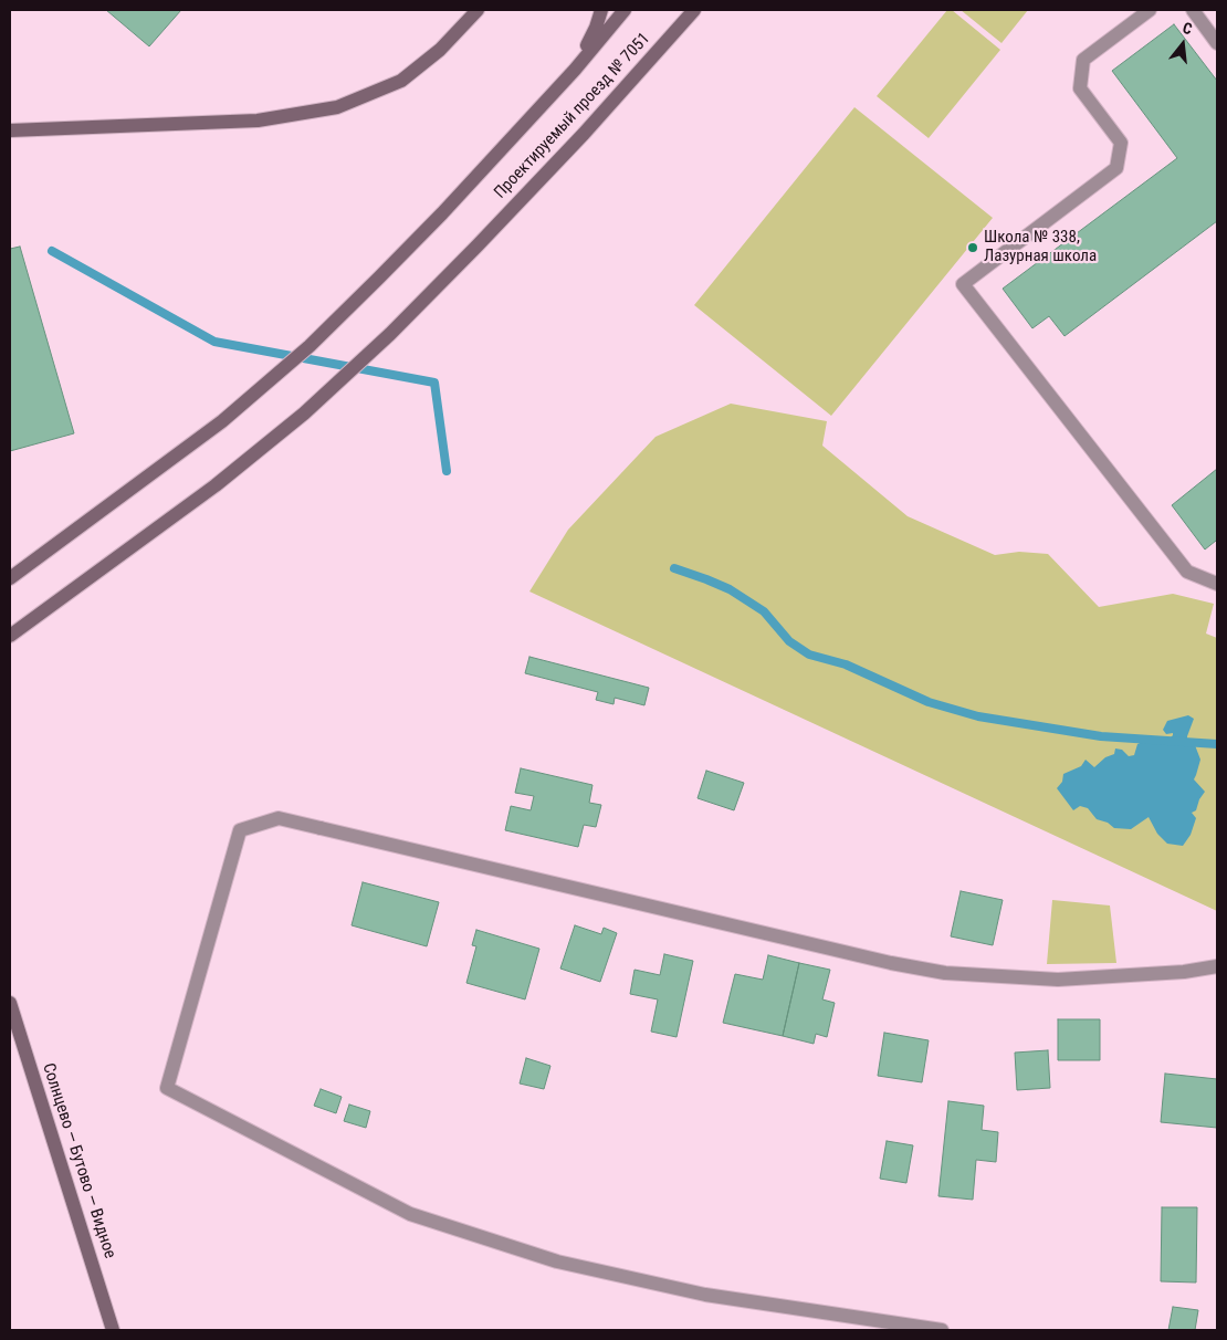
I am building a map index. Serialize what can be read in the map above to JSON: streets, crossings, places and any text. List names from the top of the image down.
{
  "streets": {
    "main road": ["Проектируемый проезд № 7051", "Солнцево — Бутово — Видное"]
  },
  "places": ["Школа № 338, Лазурная школа"],
  "north": "top"
}
